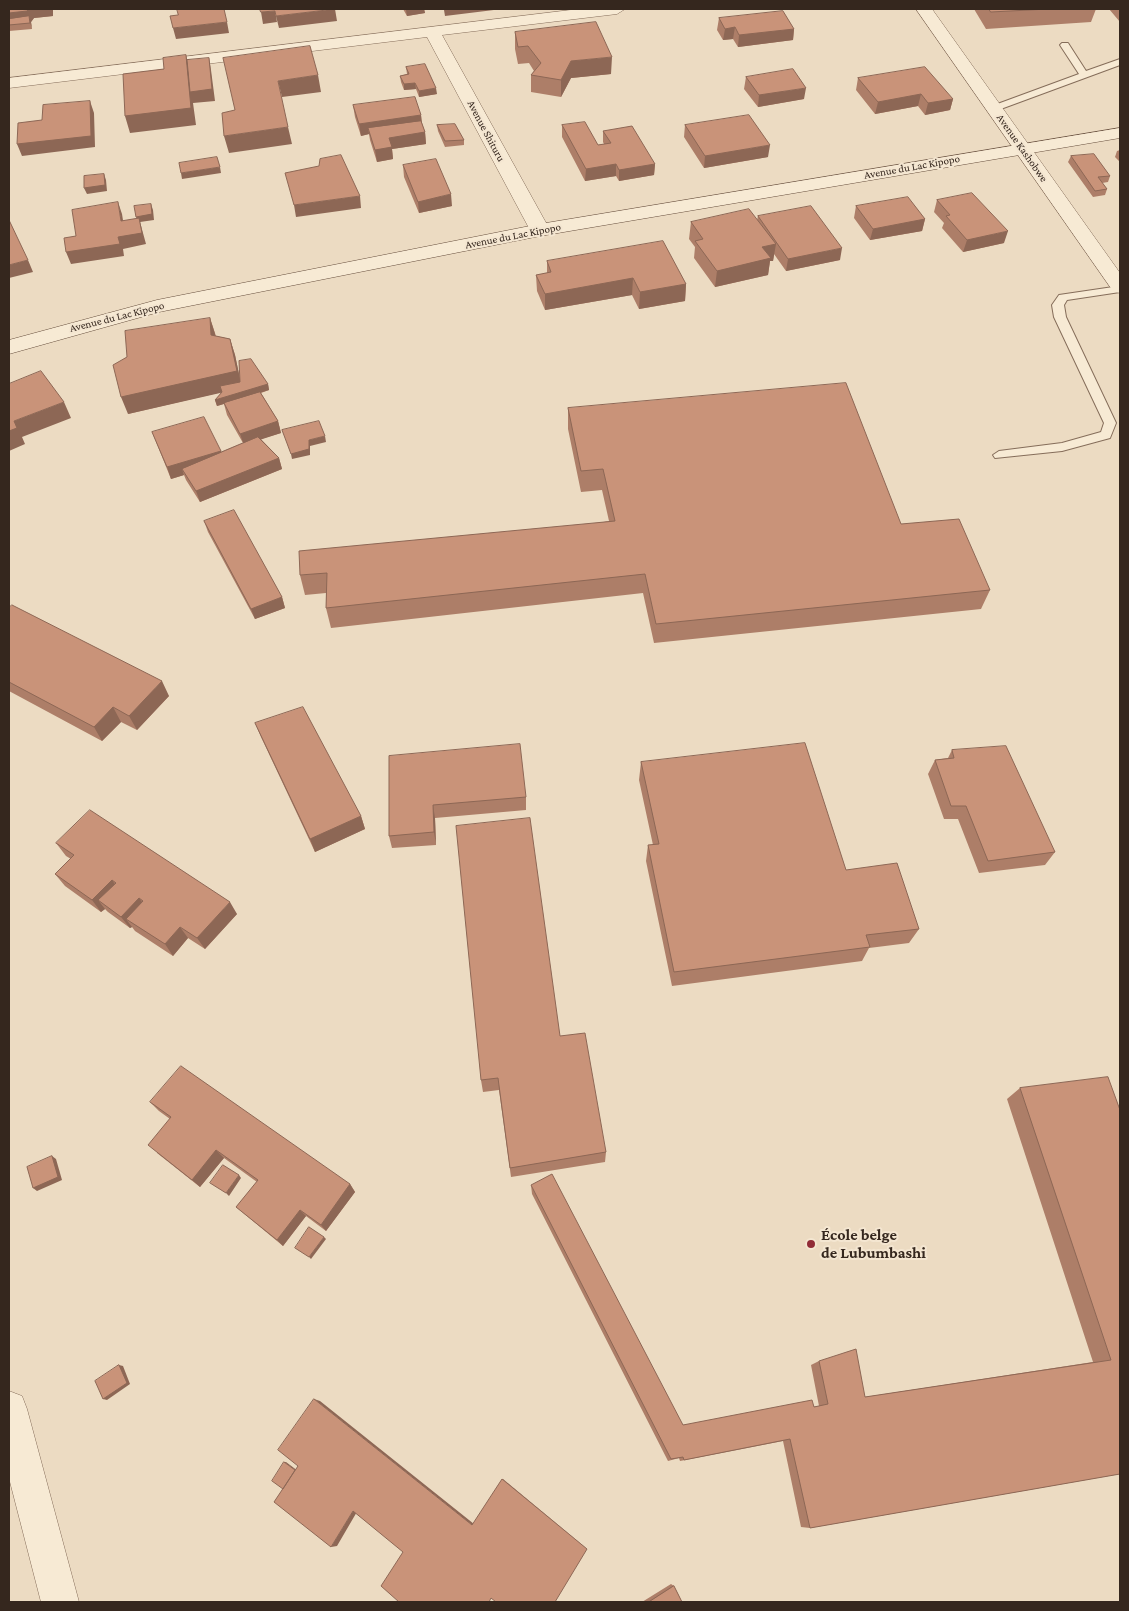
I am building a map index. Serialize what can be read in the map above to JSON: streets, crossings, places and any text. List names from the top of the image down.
{
  "streets": {
    "street": ["Avenue Shituru", "Avenue Kashobwe", "Avenue du Lac Kipopo"]
  },
  "crossings": [
    ["Avenue Shituru", "Avenue du Lac Kipopo"],
    ["Avenue Kashobwe", "Avenue du Lac Kipopo"]
  ],
  "places": ["École belge de Lubumbashi"]
}
